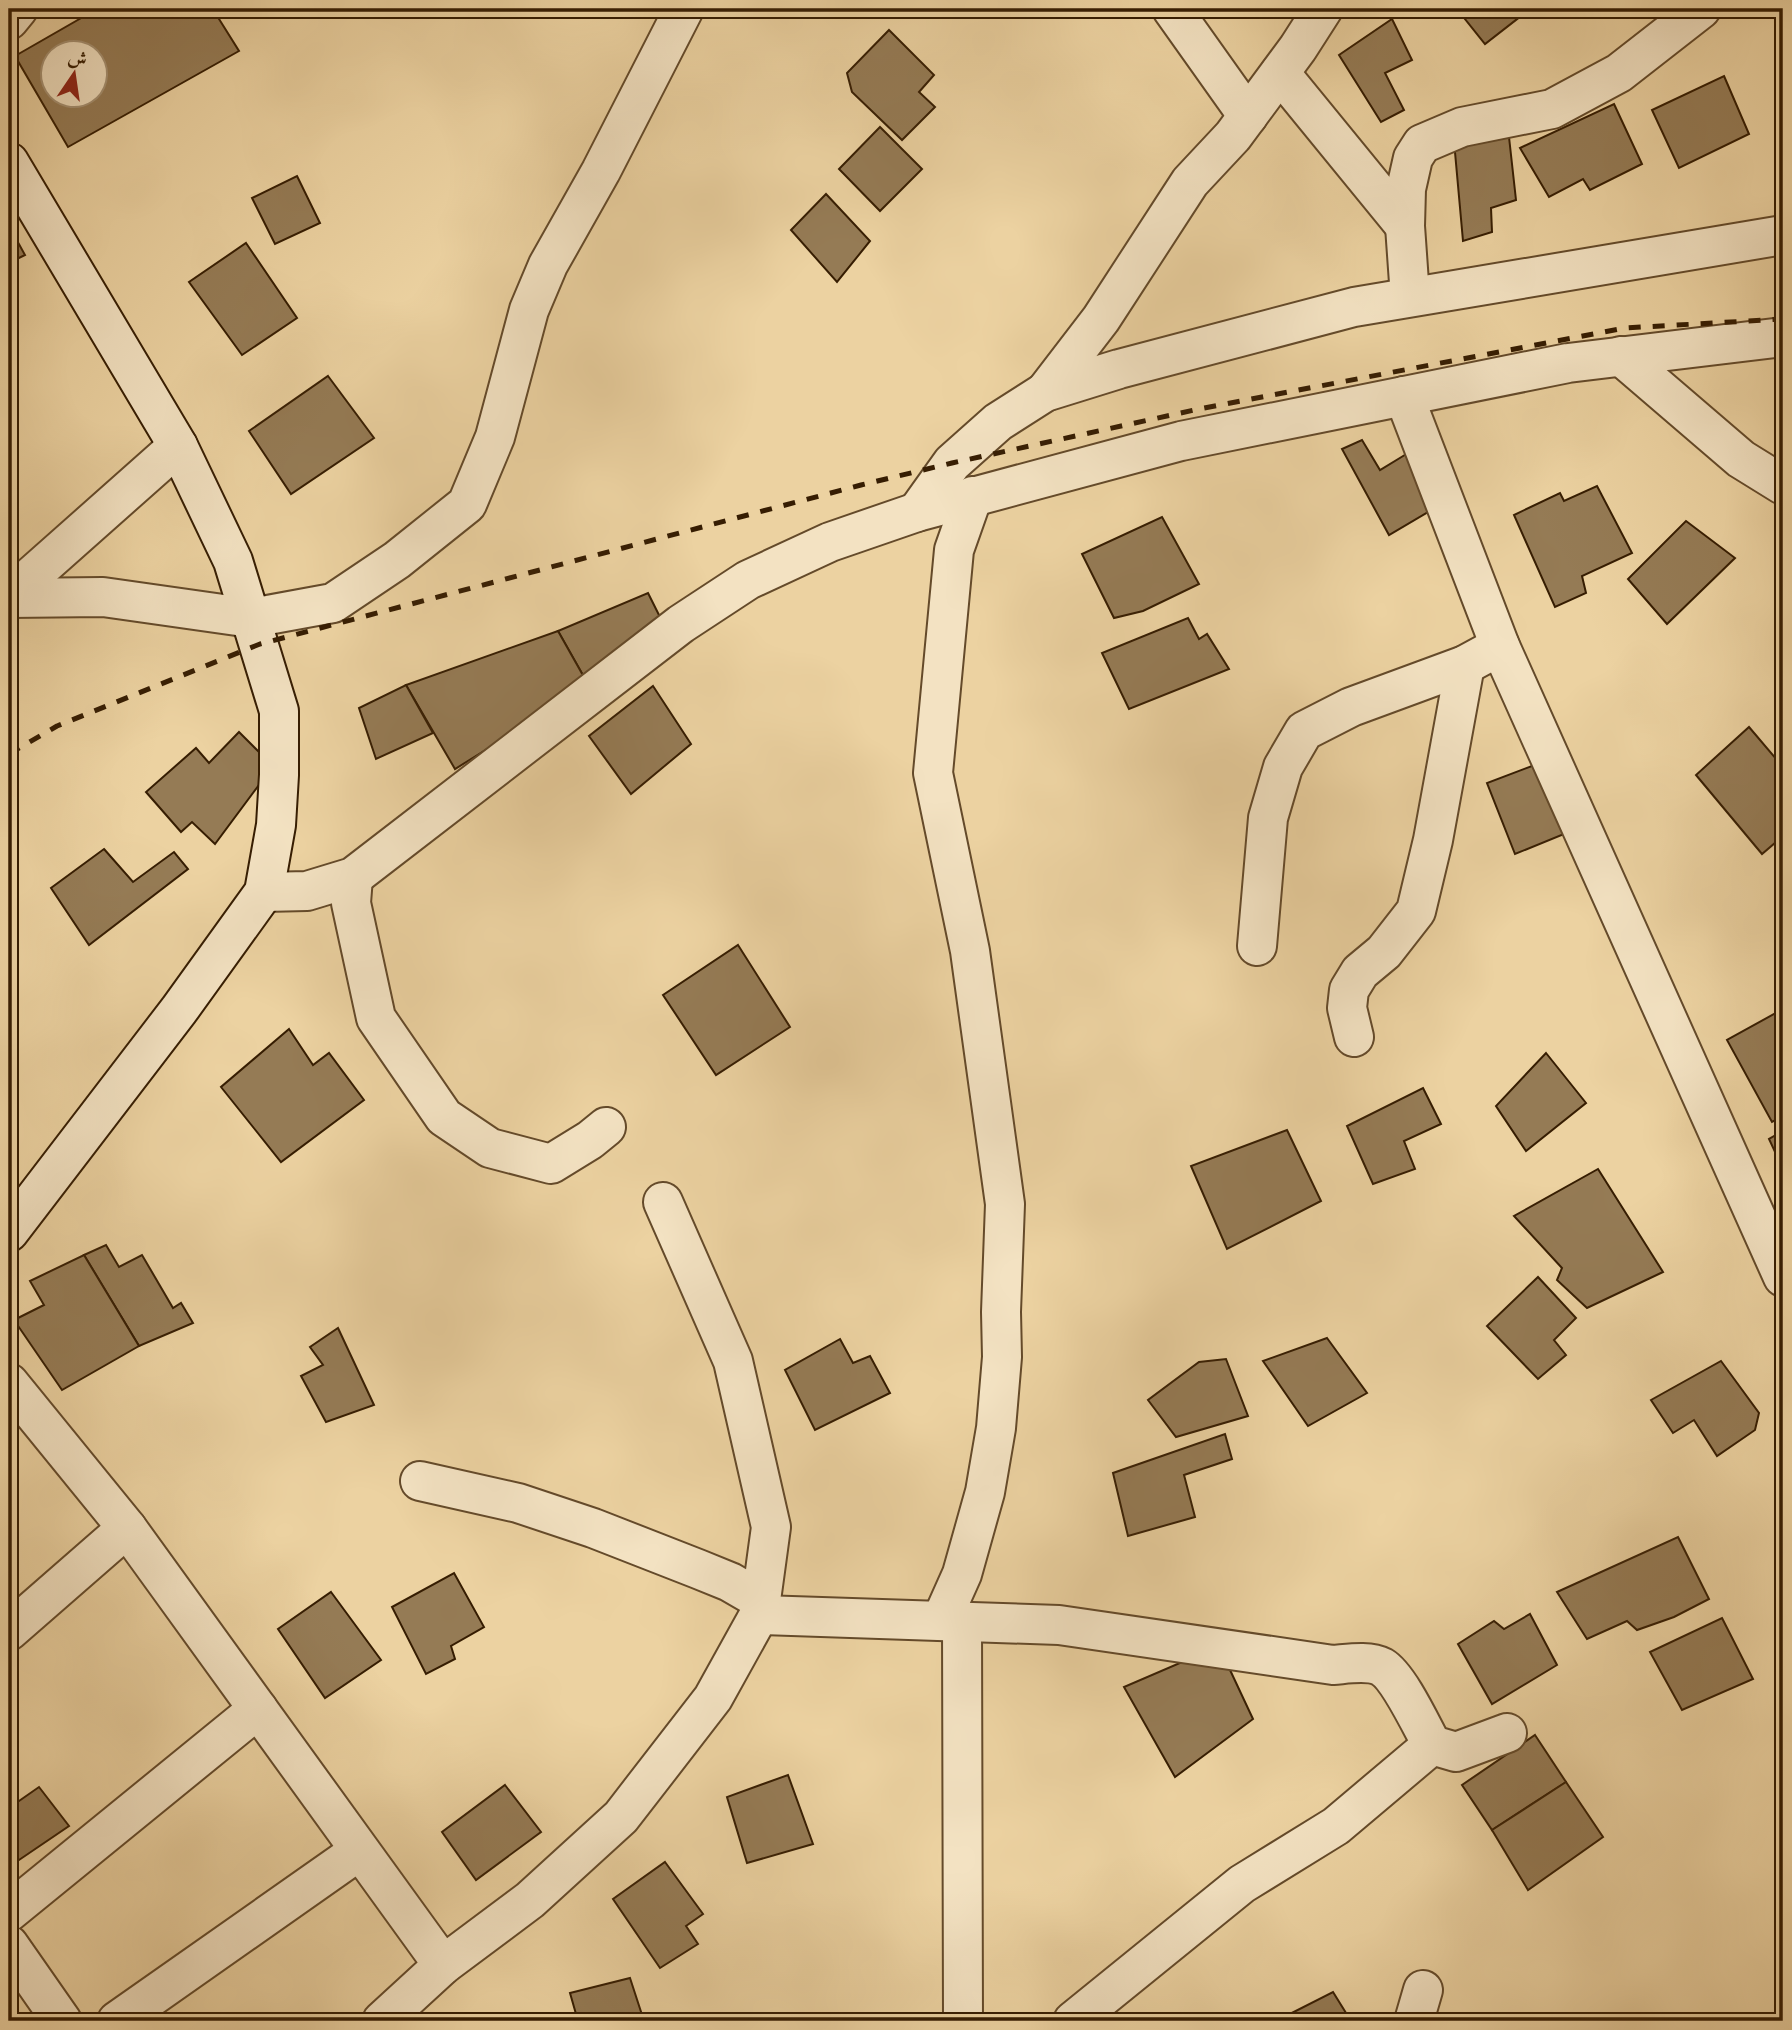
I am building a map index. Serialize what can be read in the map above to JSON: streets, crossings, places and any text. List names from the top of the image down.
{
  "north": "top"
}
